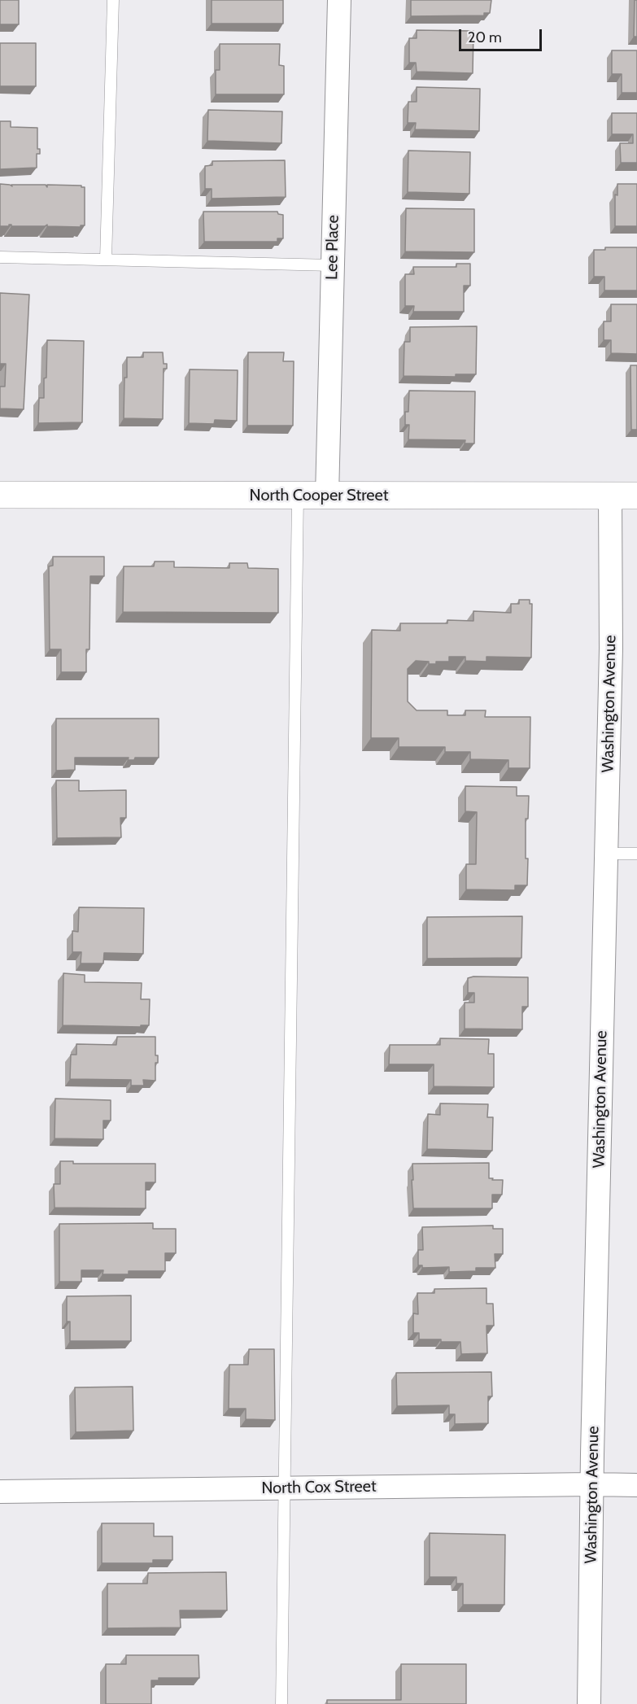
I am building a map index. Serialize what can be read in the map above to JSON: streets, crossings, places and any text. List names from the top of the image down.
{
  "streets": {
    "street": [
      "Lee Place",
      "North Cooper Street",
      "Washington Avenue",
      "North Cox Street"
    ]
  },
  "crossings": [
    ["Lee Place", "North Cooper Street"],
    ["North Cooper Street", "Washington Avenue"],
    ["Washington Avenue", "North Cox Street"]
  ],
  "scale_bar": "20 m"
}
